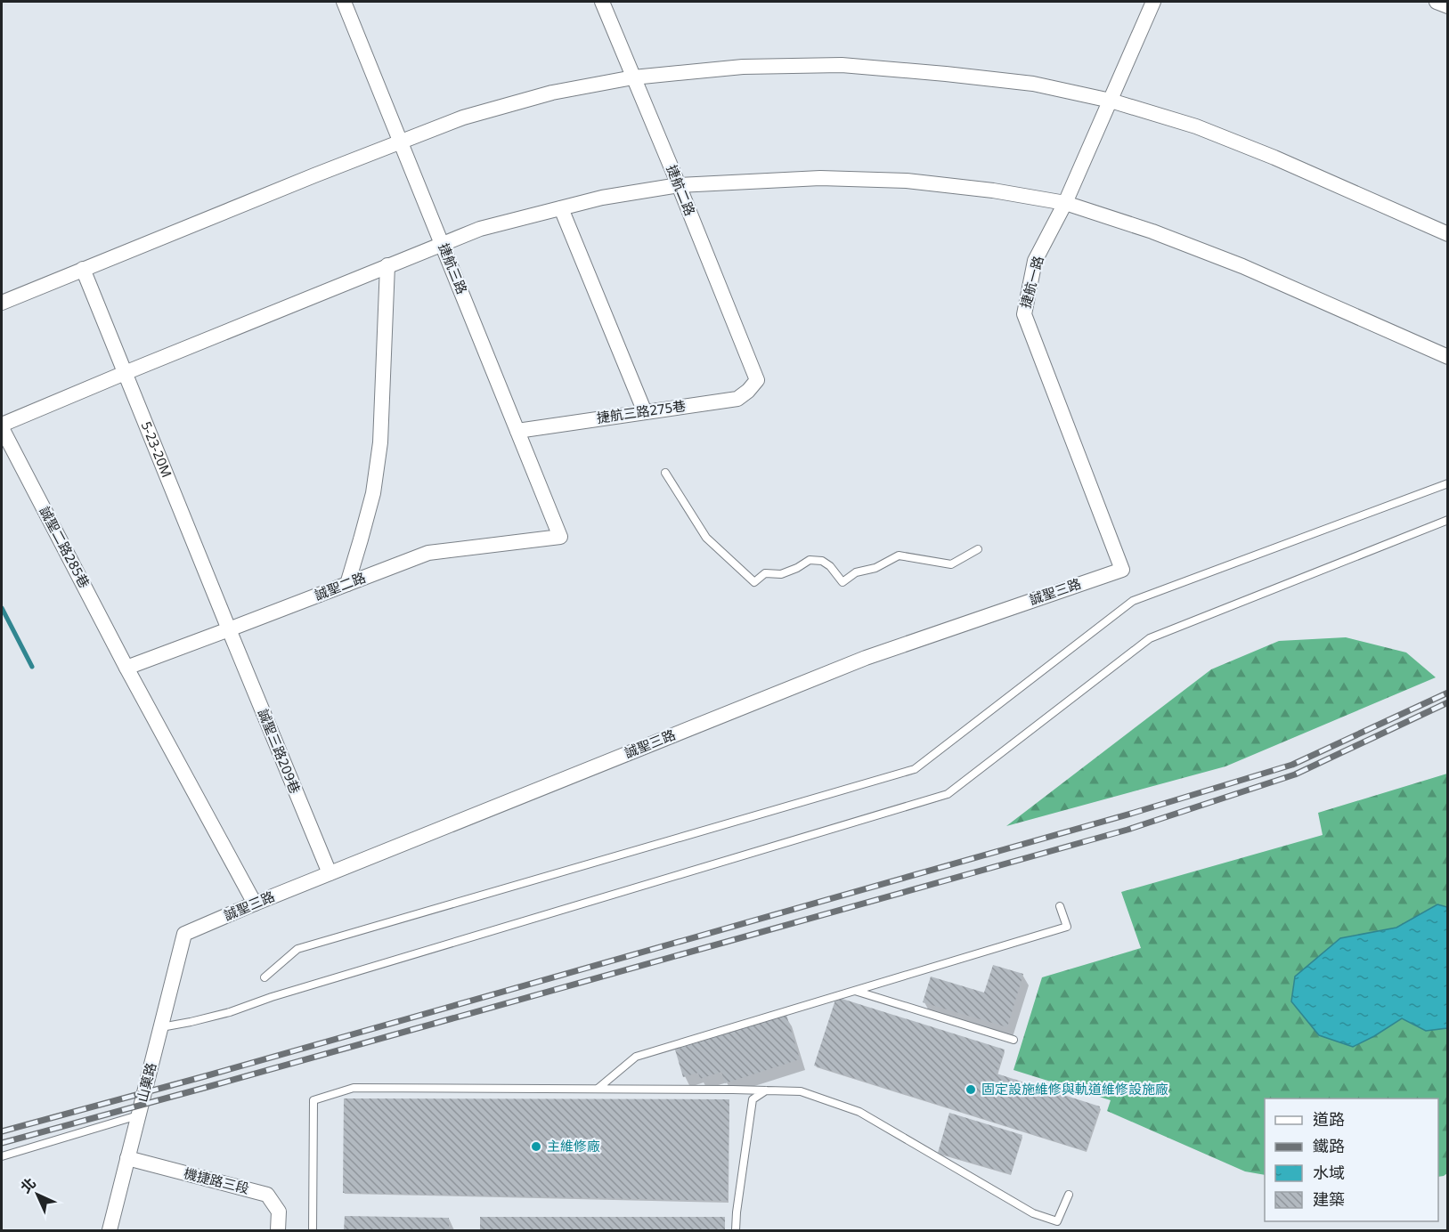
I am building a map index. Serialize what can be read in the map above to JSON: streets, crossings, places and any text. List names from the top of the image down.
{
  "streets": {
    "street": [
      "捷航二路",
      "捷航三路",
      "捷航一路",
      "捷航三路275巷",
      "5-23-20M",
      "誠聖二路285巷",
      "誠聖二路",
      "誠聖三路",
      "誠聖三路209巷",
      "山菓路",
      "機捷路三段"
    ]
  },
  "crossings": [
    ["捷航二路", "捷航三路275巷"],
    ["捷航三路", "捷航三路275巷"],
    ["捷航三路", "誠聖二路"],
    ["捷航一路", "誠聖三路"],
    ["5-23-20M", "誠聖二路"],
    ["5-23-20M", "誠聖三路209巷"],
    ["誠聖二路285巷", "誠聖二路"],
    ["誠聖二路285巷", "誠聖三路"],
    ["誠聖二路", "誠聖三路209巷"],
    ["誠聖三路", "誠聖三路209巷"],
    ["誠聖三路", "山菓路"],
    ["山菓路", "機捷路三段"]
  ],
  "places": ["固定設施維修與軌道維修設施廠", "主維修廠"],
  "legend": [
    "道路",
    "鐵路",
    "水域",
    "建築"
  ],
  "north": "top left"
}
